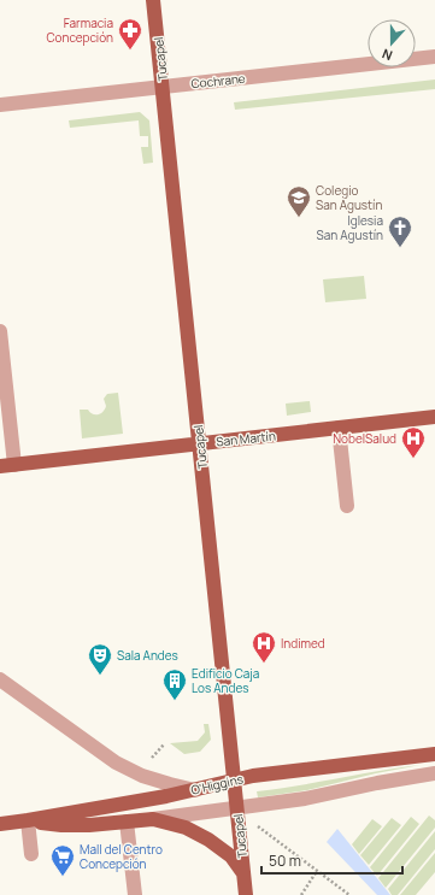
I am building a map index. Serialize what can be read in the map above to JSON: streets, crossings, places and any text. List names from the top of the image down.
{
  "streets": {
    "main road": ["Tucapel", "San Martín", "O'Higgins"],
    "street": ["Cochrane"]
  },
  "crossings": [
    ["Tucapel", "Cochrane"],
    ["Tucapel", "San Martín"],
    ["Tucapel", "O'Higgins"]
  ],
  "places": {
    "pharmacy": ["Farmacia Concepción"],
    "school or university": ["Colegio San Agustín"],
    "church": ["Iglesia San Agustín"],
    "hospital": ["NobelSalud", "Indimed"],
    "theatre": ["Sala Andes"],
    "building": ["Edificio Caja Los Andes"],
    "supermarket": ["Mall del Centro Concepción"]
  },
  "scale_bar": "50 m",
  "north": "bottom"
}
